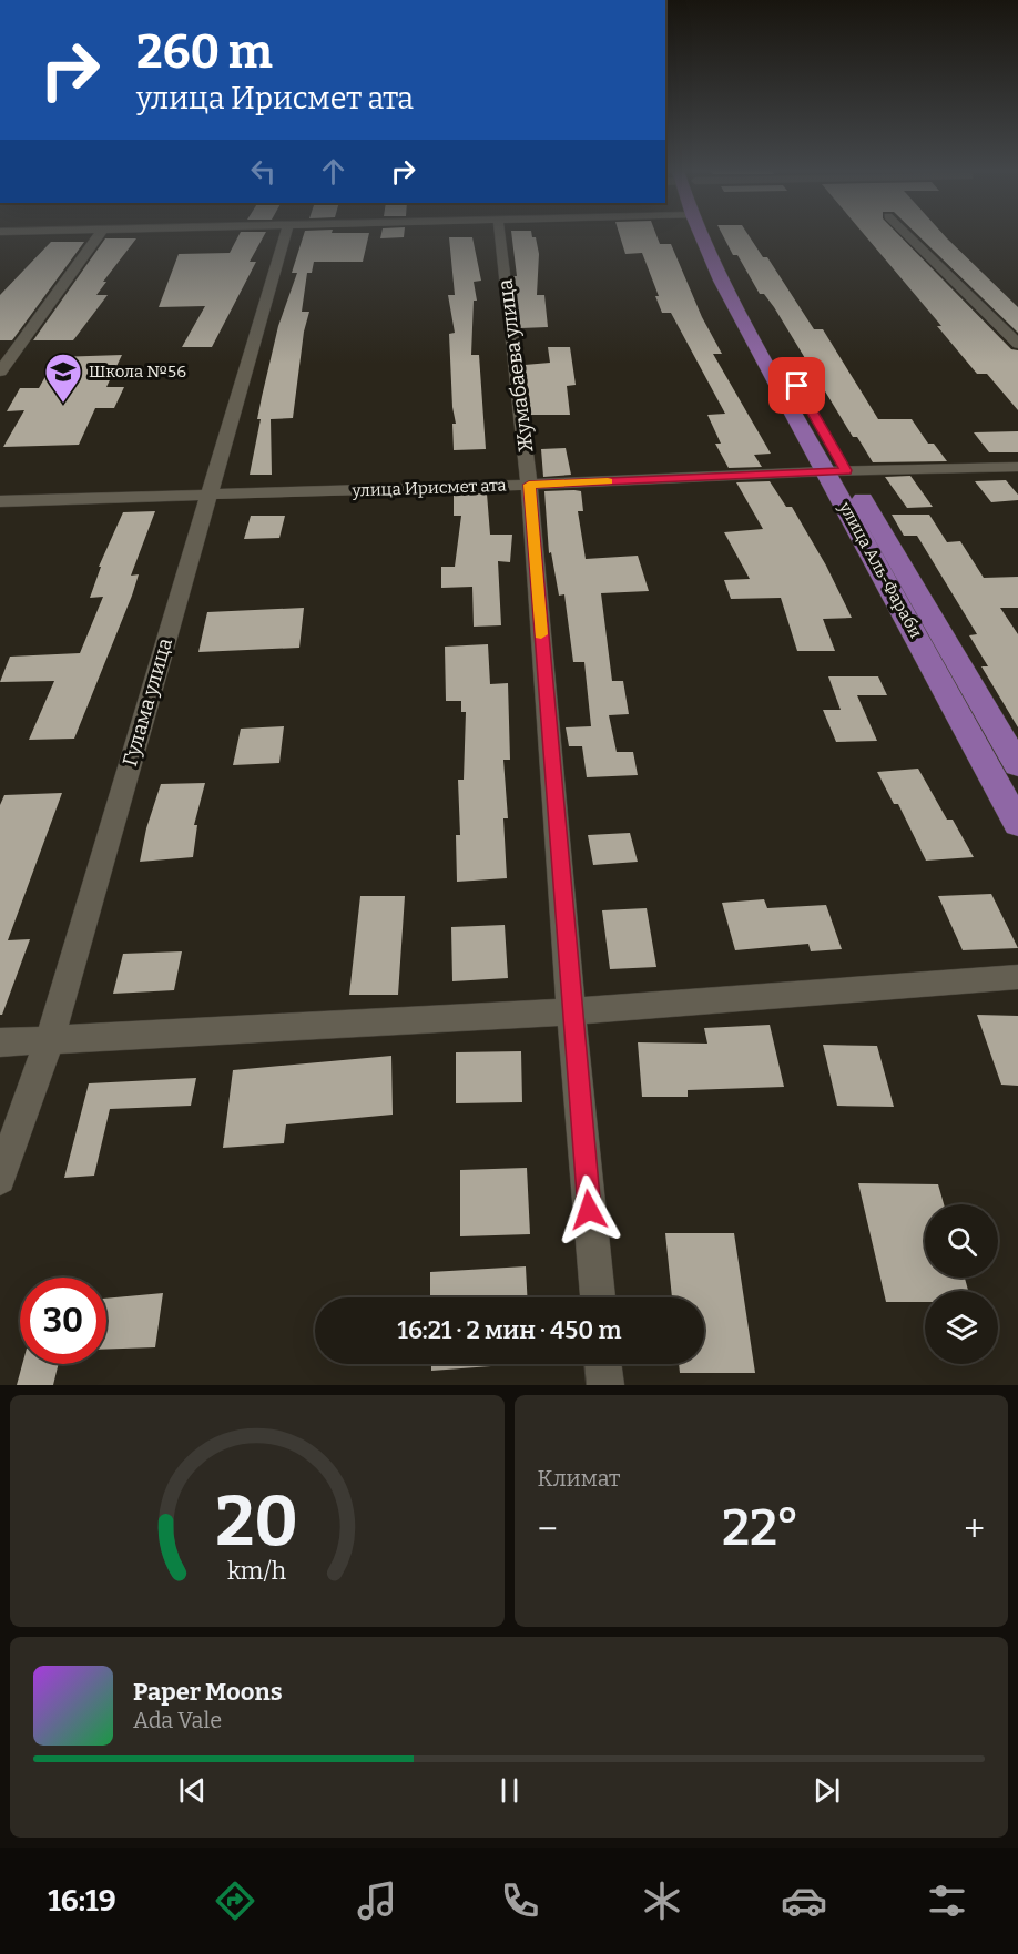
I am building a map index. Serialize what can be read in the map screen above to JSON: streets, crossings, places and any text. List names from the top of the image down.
{
  "streets": {
    "main road": ["улица Аль-Фараби"],
    "street": ["Жумабаева улица", "улица Ирисмет ата", "Гулама улица"]
  },
  "crossings": [
    ["Жумабаева улица", "улица Ирисмет ата"],
    ["улица Ирисмет ата", "улица Аль-Фараби"],
    ["улица Ирисмет ата", "Гулама улица"]
  ],
  "places": {
    "school or university": ["Школа №56"]
  },
  "page": {
    "turn": ["260 m", "улица Ирисмет ата"],
    "limit": "30",
    "trip": "16:21 · 2 мин · 450 m",
    "tile": "Климат",
    "heat": ["−", "22°", "+"],
    "song": ["Paper Moons", "Ada Vale"],
    "tabs": "16:19",
    "gauge": ["20", "km/h"]
  }
}
